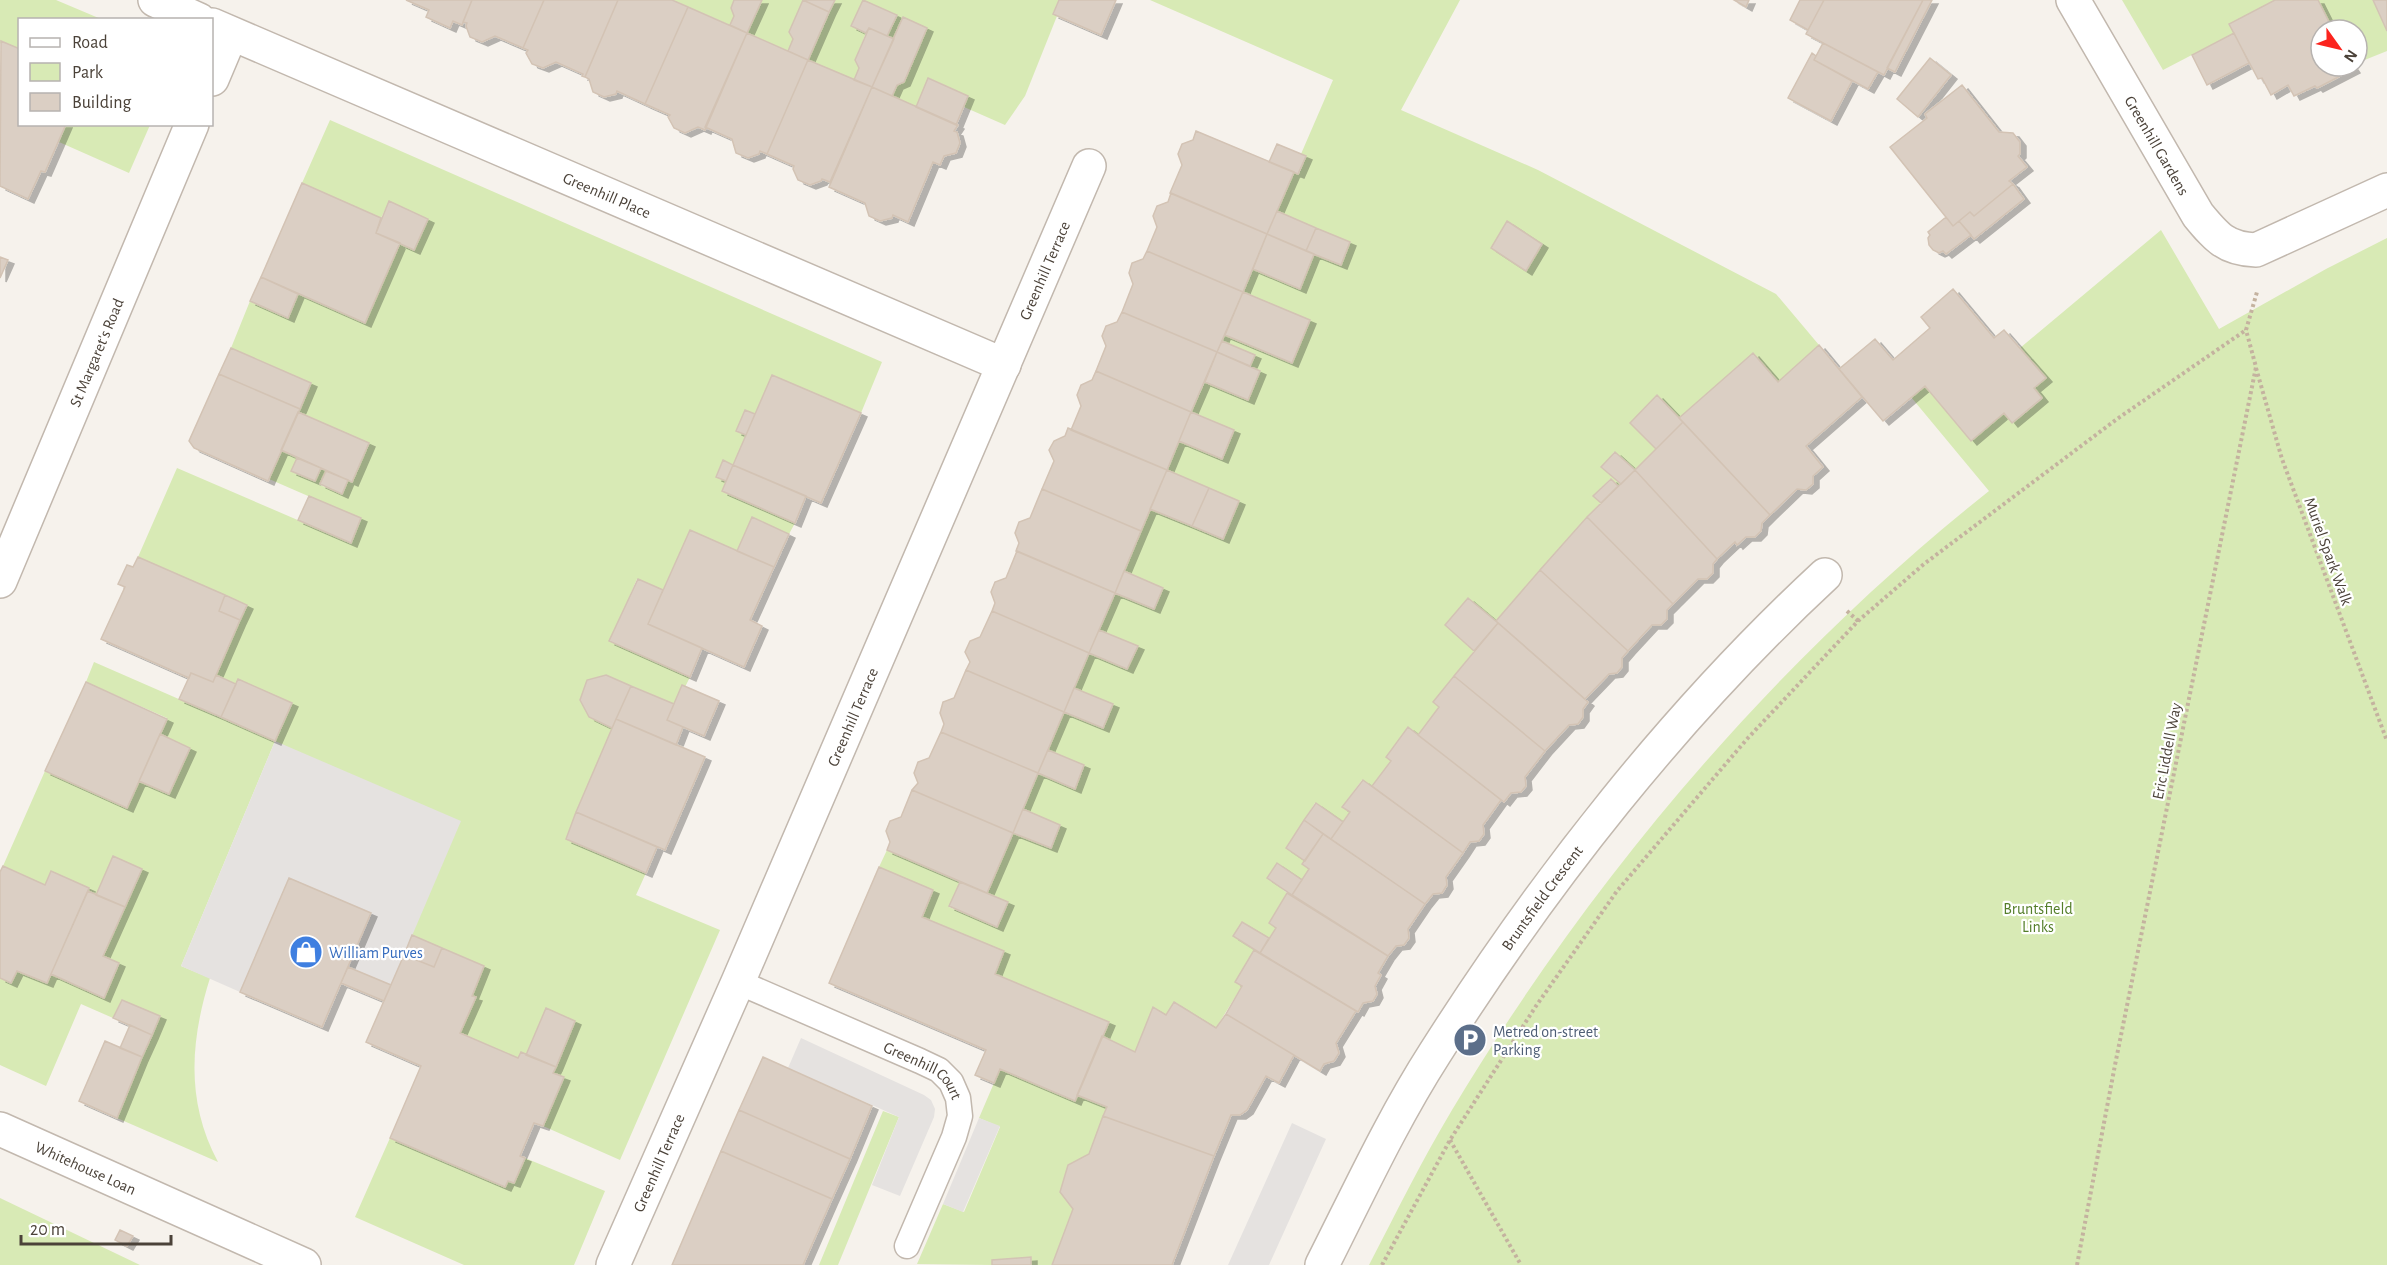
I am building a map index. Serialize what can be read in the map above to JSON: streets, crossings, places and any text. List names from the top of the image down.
{
  "streets": {
    "street": [
      "Greenhill Gardens",
      "Greenhill Place",
      "Greenhill Terrace",
      "St Margaret's Road",
      "Bruntsfield Crescent",
      "Whitehouse Loan"
    ],
    "lane": ["Greenhill Court"],
    "path": ["Muriel Spark Walk", "Eric Liddell Way"]
  },
  "crossings": [
    ["Greenhill Place", "Greenhill Terrace"],
    ["Greenhill Terrace", "Greenhill Court"],
    ["Muriel Spark Walk", "Eric Liddell Way"]
  ],
  "parks": ["Bruntsfield Links"],
  "places": {
    "shop": ["William Purves"],
    "parking": ["Metred on-street Parking"]
  },
  "legend": ["Road", "Park", "Building"],
  "scale_bar": "20 m",
  "north": "bottom right"
}
